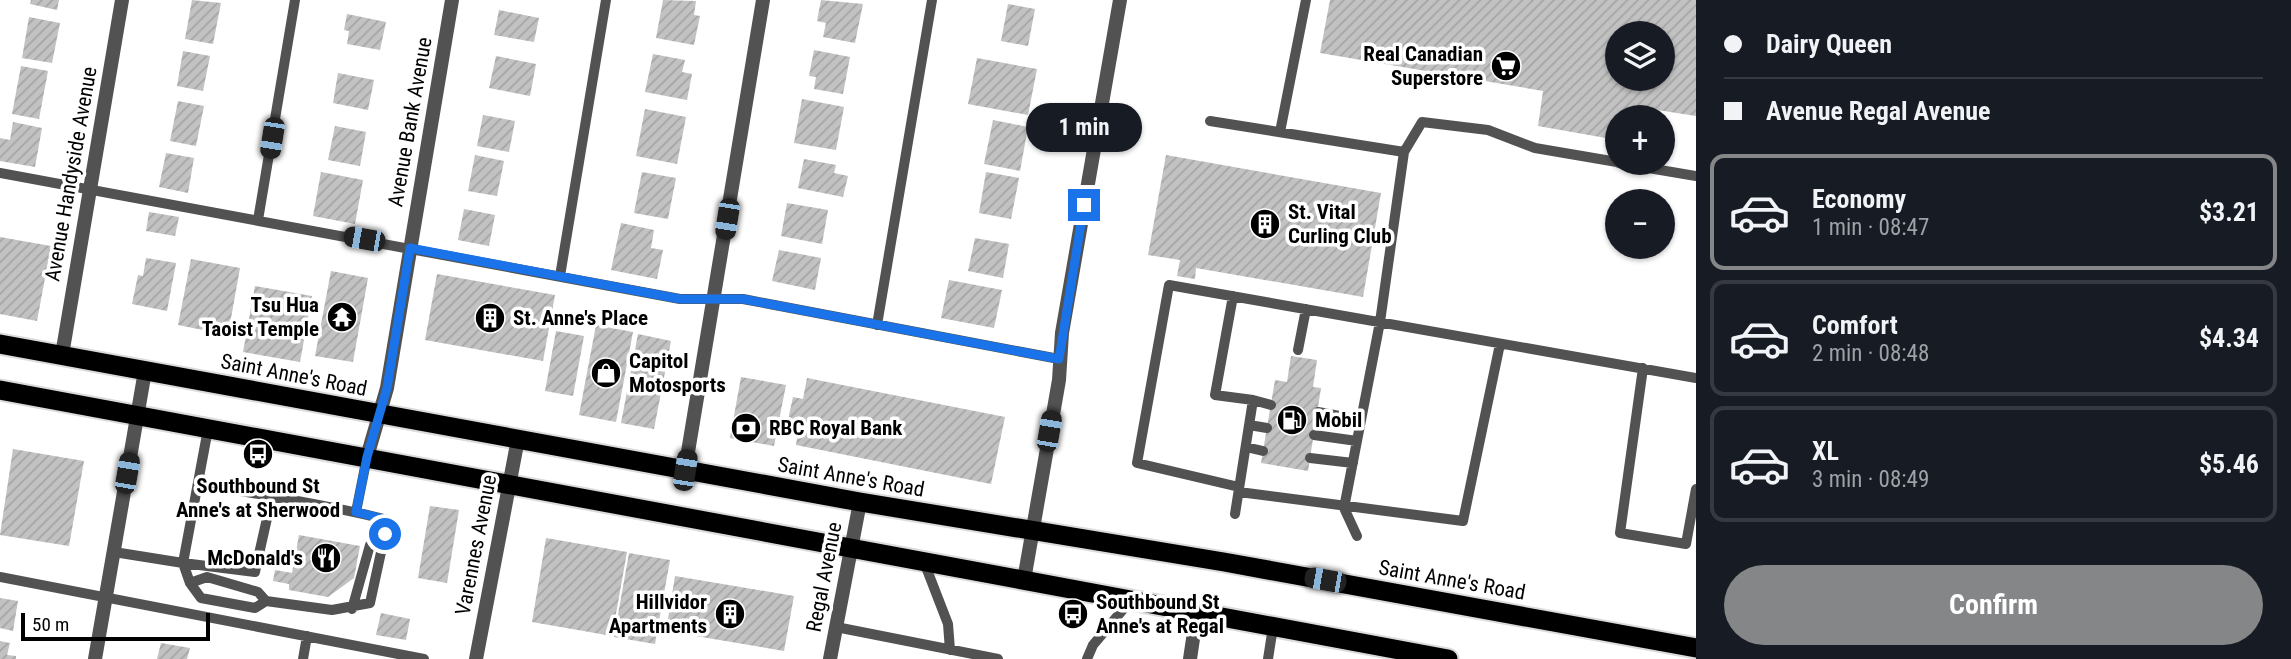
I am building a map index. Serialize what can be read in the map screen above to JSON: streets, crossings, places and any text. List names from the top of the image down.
{
  "streets": {
    "highway": ["Saint Anne's Road"],
    "street": [
      "Avenue Bank Avenue",
      "Avenue Handyside Avenue",
      "Varennes Avenue",
      "Regal Avenue"
    ]
  },
  "crossings": [
    ["Avenue Bank Avenue", "Saint Anne's Road"],
    ["Avenue Handyside Avenue", "Saint Anne's Road"],
    ["Saint Anne's Road", "Varennes Avenue"],
    ["Saint Anne's Road", "Regal Avenue"]
  ],
  "places": {
    "supermarket": ["Real Canadian Superstore"],
    "building": ["St. Vital Curling Club", "St. Anne's Place", "Hillvidor Apartments"],
    "temple": ["Tsu Hua Taoist Temple"],
    "shop": ["Capitol Motosports"],
    "fuel station": ["Mobil"],
    "bank": ["RBC Royal Bank"],
    "bus stop": ["Southbound St Anne's at Sherwood", "Southbound St Anne's at Regal"],
    "restaurant": ["McDonald's"]
  },
  "scale_bar": "50 m",
  "page": {
    "banner": ["Dairy Queen", "Avenue Regal Avenue"],
    "map_buttons": ["+", "−"],
    "bubble": "1 min",
    "list": [
      {
        "name": "Economy",
        "note": "1 min · 08:47",
        "value": "$3.21"
      },
      {
        "name": "Comfort",
        "note": "2 min · 08:48",
        "value": "$4.34"
      },
      {
        "name": "XL",
        "note": "3 min · 08:49",
        "value": "$5.46"
      }
    ],
    "buttons": "Confirm",
    "scale": "50 m"
  }
}
